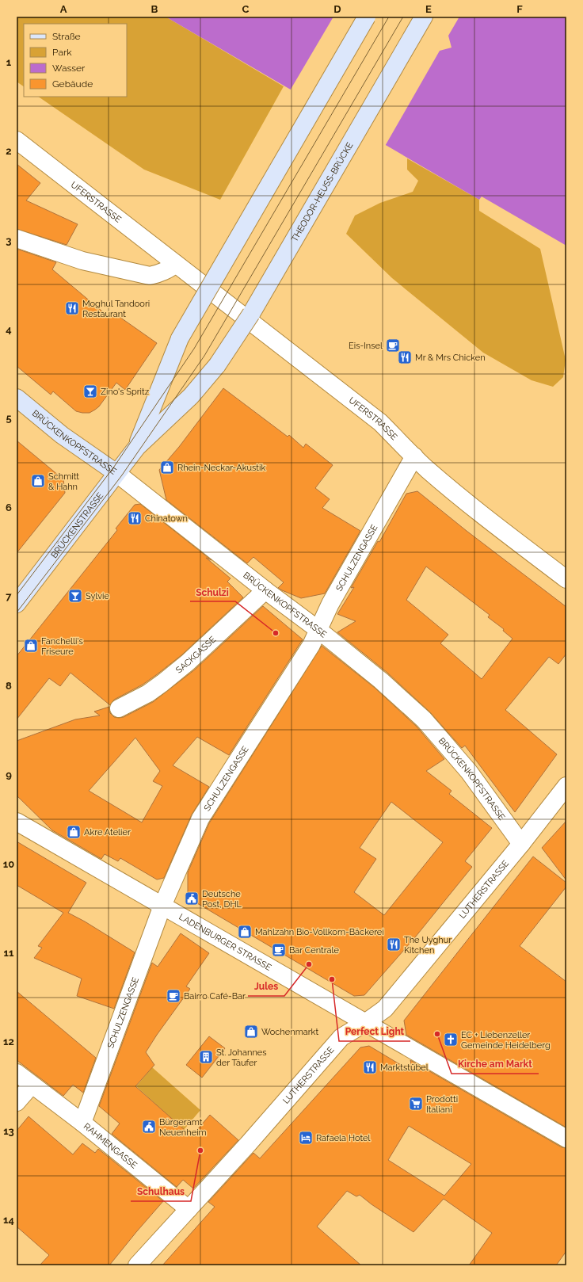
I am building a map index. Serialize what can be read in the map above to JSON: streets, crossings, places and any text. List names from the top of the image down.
{
  "streets": {
    "main road": ["THEODOR-HEUSS-BRÜCKE", "BRÜCKENKOPFSTRASSE", "BRÜCKENSTRASSE"],
    "street": [
      "UFERSTRASSE",
      "SCHULZENGASSE",
      "SACKGASSE",
      "LUTHERSTRASSE",
      "LADENBURGER STRASSE",
      "RAHMENGASSE"
    ]
  },
  "crossings": [
    ["THEODOR-HEUSS-BRÜCKE", "BRÜCKENSTRASSE"],
    ["UFERSTRASSE", "SCHULZENGASSE"],
    ["BRÜCKENKOPFSTRASSE", "BRÜCKENSTRASSE"],
    ["BRÜCKENKOPFSTRASSE", "SCHULZENGASSE"],
    ["BRÜCKENKOPFSTRASSE", "SACKGASSE"],
    ["BRÜCKENKOPFSTRASSE", "LUTHERSTRASSE"],
    ["SCHULZENGASSE", "LADENBURGER STRASSE"],
    ["SCHULZENGASSE", "RAHMENGASSE"],
    ["LUTHERSTRASSE", "LADENBURGER STRASSE"],
    ["LUTHERSTRASSE", "RAHMENGASSE"]
  ],
  "places": {
    "restaurant": [
      "Moghul Tandoori Restaurant",
      "Mr & Mrs Chicken",
      "Chinatown",
      "The Uyghur Kitchen",
      "Marktstübel"
    ],
    "cafe": ["Eis-Insel", "Bar Centrale", "Bairro Café-Bar"],
    "bar": ["Zino's Spritz", "Sylvie"],
    "shop": [
      "Rhein-Neckar-Akustik",
      "Schmitt & Hahn",
      "Fanchelli's Friseure",
      "Akre Atelier",
      "Mahlzahn Bio-Vollkorn-Bäckerei",
      "Wochenmarkt"
    ],
    "other": [
      "Schulzi",
      "Jules",
      "Perfect Light",
      "Kirche am Markt",
      "Schulhaus"
    ],
    "public building": ["Deutsche Post, DHL", "Bürgeramt Neuenheim"],
    "church": ["EC + Liebenzeller Gemeinde Heidelberg"],
    "building": ["St. Johannes der Täufer"],
    "supermarket": ["Prodotti Italiani"],
    "hotel": ["Rafaela Hotel"]
  },
  "legend": [
    "Straße",
    "Park",
    "Wasser",
    "Gebäude"
  ],
  "grid": {
    "columns": [
      "A",
      "B",
      "C",
      "D",
      "E",
      "F"
    ],
    "rows": [
      "1",
      "2",
      "3",
      "4",
      "5",
      "6",
      "7",
      "8",
      "9",
      "10",
      "11",
      "12",
      "13",
      "14"
    ]
  }
}
